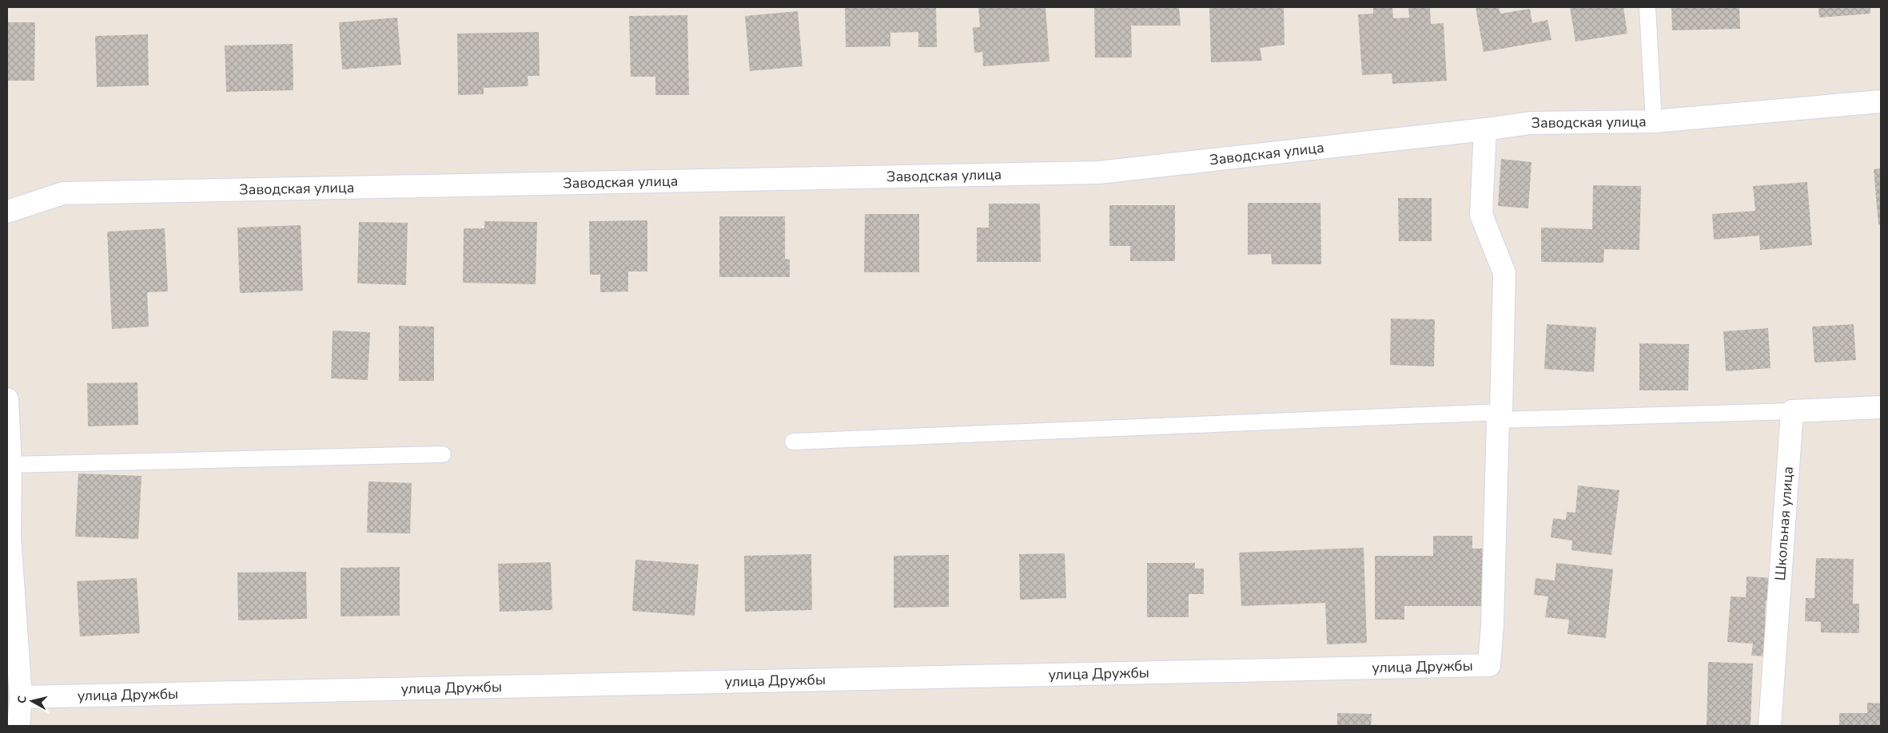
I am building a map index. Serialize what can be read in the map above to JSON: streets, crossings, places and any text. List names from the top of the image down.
{
  "streets": {
    "street": ["Заводская улица", "Школьная улица", "улица Дружбы"]
  },
  "north": "left"
}
